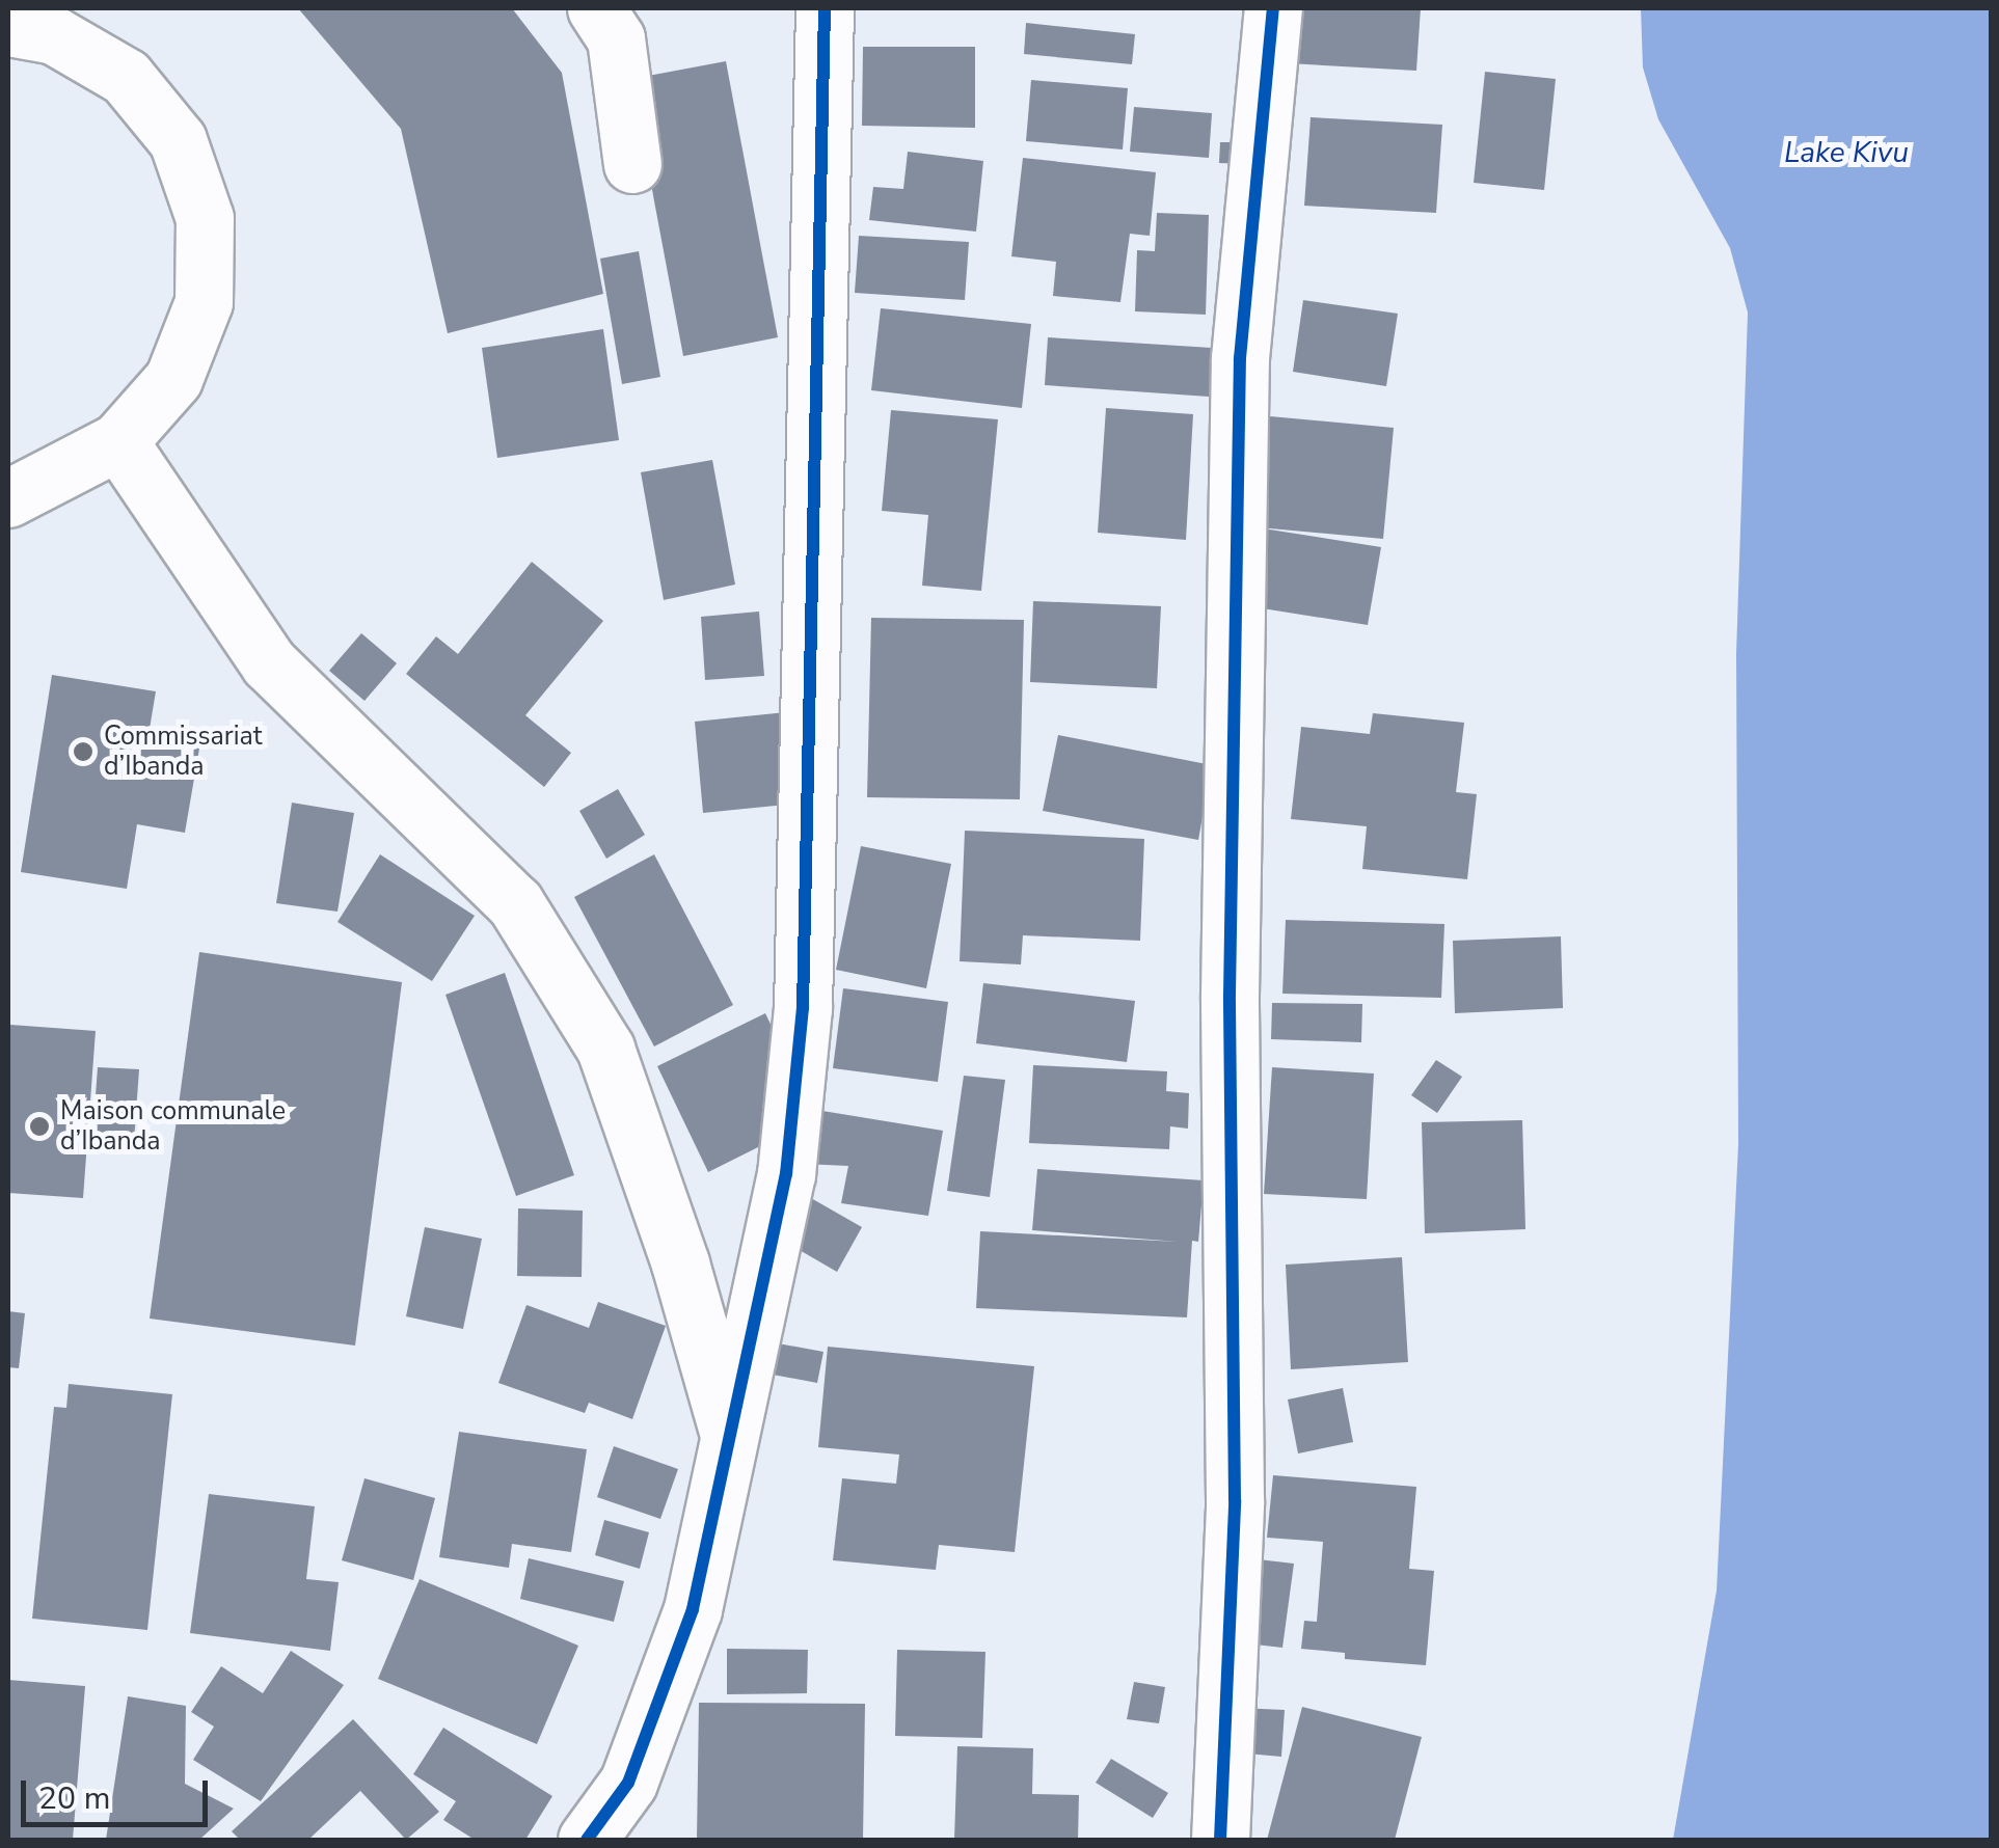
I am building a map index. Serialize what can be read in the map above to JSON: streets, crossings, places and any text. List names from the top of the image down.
{
  "water": ["Lake Kivu"],
  "places": ["Commissariat d’Ibanda", "Maison communale d’Ibanda"],
  "scale_bar": "20 m"
}
